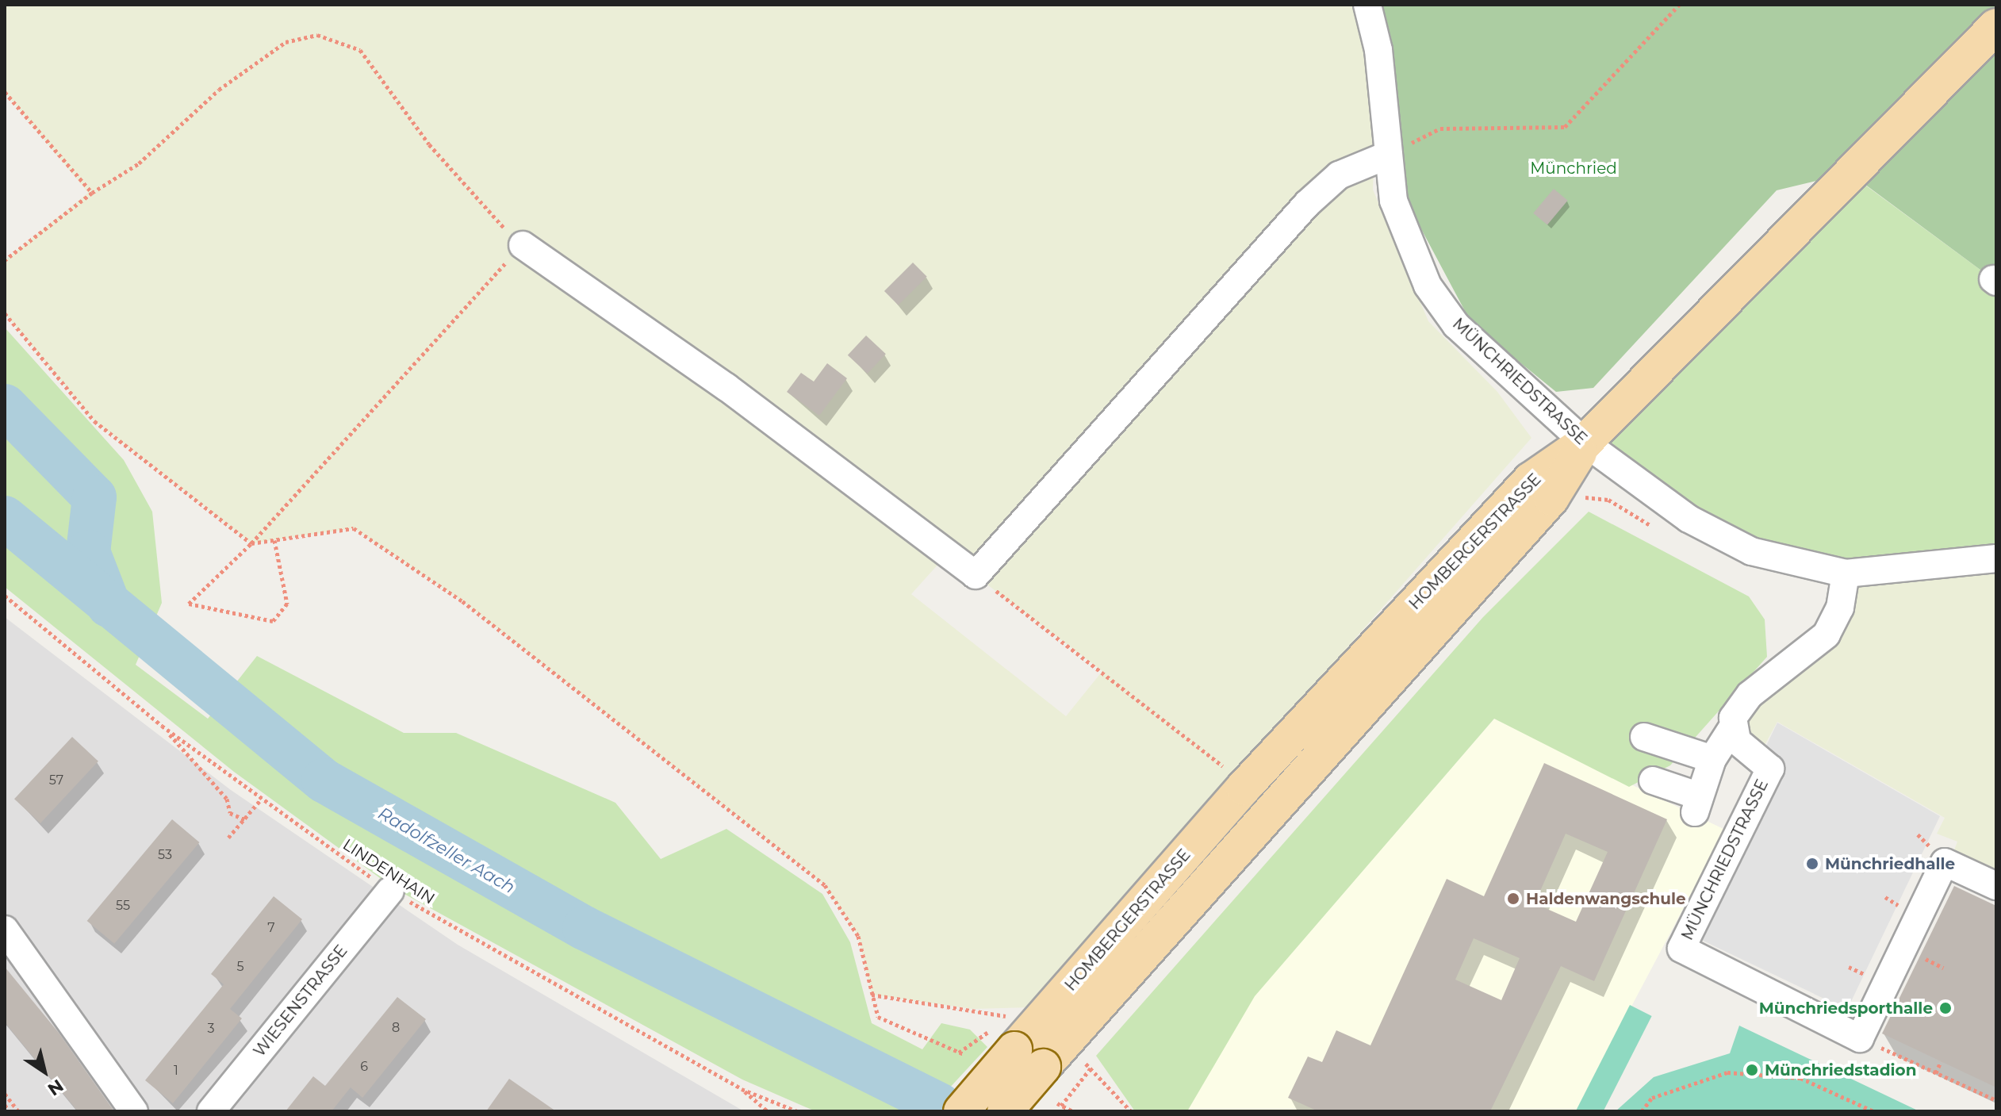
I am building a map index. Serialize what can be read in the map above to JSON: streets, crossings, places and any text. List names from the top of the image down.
{
  "streets": {
    "main road": ["HOMBERGERSTRASSE"],
    "street": ["MÜNCHRIEDSTRASSE", "WIESENSTRASSE"],
    "path": ["LINDENHAIN"]
  },
  "crossings": [
    ["MÜNCHRIEDSTRASSE", "HOMBERGERSTRASSE"],
    ["LINDENHAIN", "WIESENSTRASSE"]
  ],
  "water": ["Radolfzeller Aach"],
  "parks": ["Münchried"],
  "places": [
    "Münchriedhalle",
    "Haldenwangschule",
    "Münchriedsporthalle",
    "Münchriedstadion"
  ],
  "house_numbers": [
    "57",
    "53",
    "55",
    "7",
    "5",
    "8",
    "3",
    "6",
    "1"
  ],
  "north": "bottom right"
}
